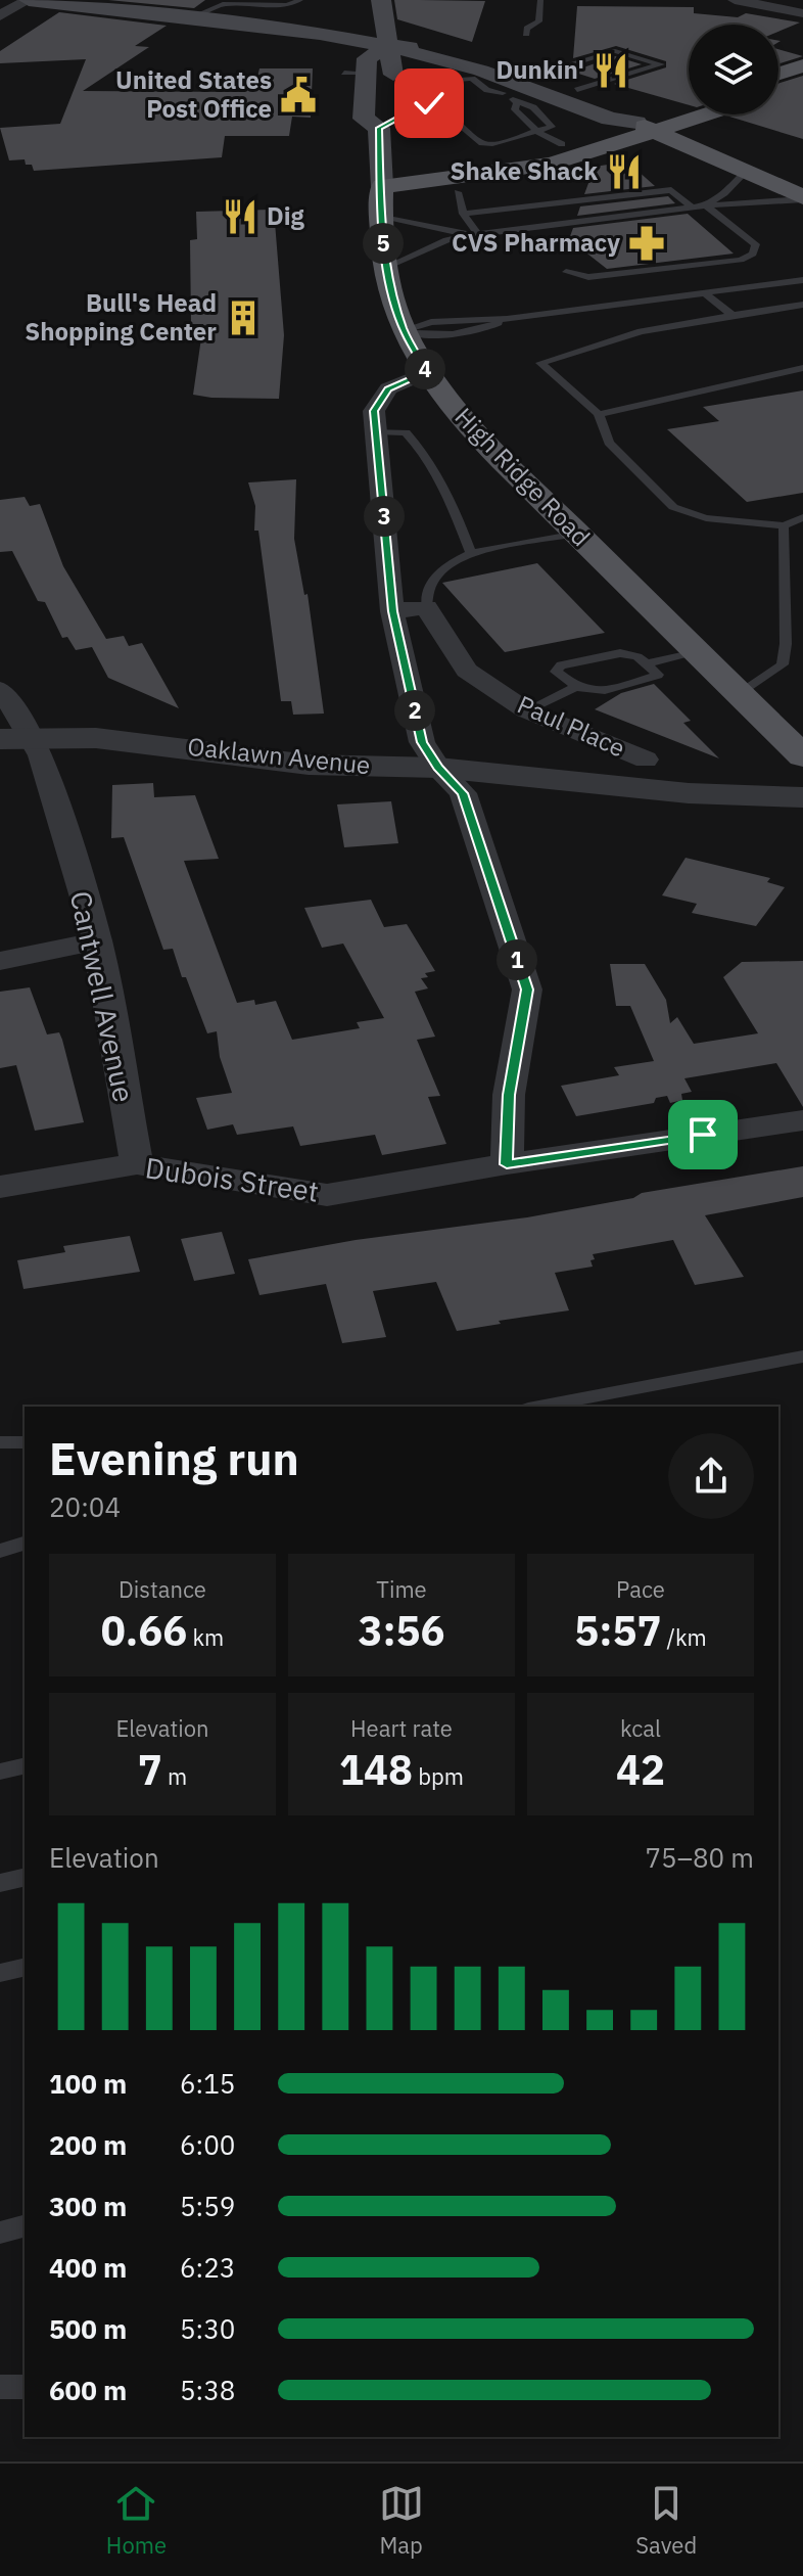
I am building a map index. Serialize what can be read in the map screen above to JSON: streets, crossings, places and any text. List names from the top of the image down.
{
  "streets": {
    "main road": ["High Ridge Road"],
    "street": [
      "Paul Place",
      "Oaklawn Avenue",
      "Cantwell Avenue",
      "Dubois Street"
    ]
  },
  "crossings": [
    ["Oaklawn Avenue", "Cantwell Avenue"],
    ["Cantwell Avenue", "Dubois Street"]
  ],
  "places": {
    "restaurant": ["Dunkin'", "Shake Shack", "Dig"],
    "public building": ["United States Post Office"],
    "pharmacy": ["CVS Pharmacy"],
    "building": ["Bull's Head Shopping Center"]
  },
  "page": {
    "pins": [
      "5",
      "4",
      "3",
      "2",
      "1"
    ],
    "heading": ["Evening run", "20:04"],
    "stats": [
      ["Distance", "0.66 km"],
      ["Time", "3:56"],
      ["Pace", "5:57 /km"],
      ["Elevation", "7 m"],
      ["Heart rate", "148 bpm"],
      ["kcal", "42"]
    ],
    "chart": ["Elevation", "75–80 m"],
    "list": [
      {
        "name": "100 m",
        "note": "6:15"
      },
      {
        "name": "200 m",
        "note": "6:00"
      },
      {
        "name": "300 m",
        "note": "5:59"
      },
      {
        "name": "400 m",
        "note": "6:23"
      },
      {
        "name": "500 m",
        "note": "5:30"
      },
      {
        "name": "600 m",
        "note": "5:38"
      }
    ],
    "tabs": ["Home", "Map", "Saved"]
  }
}
